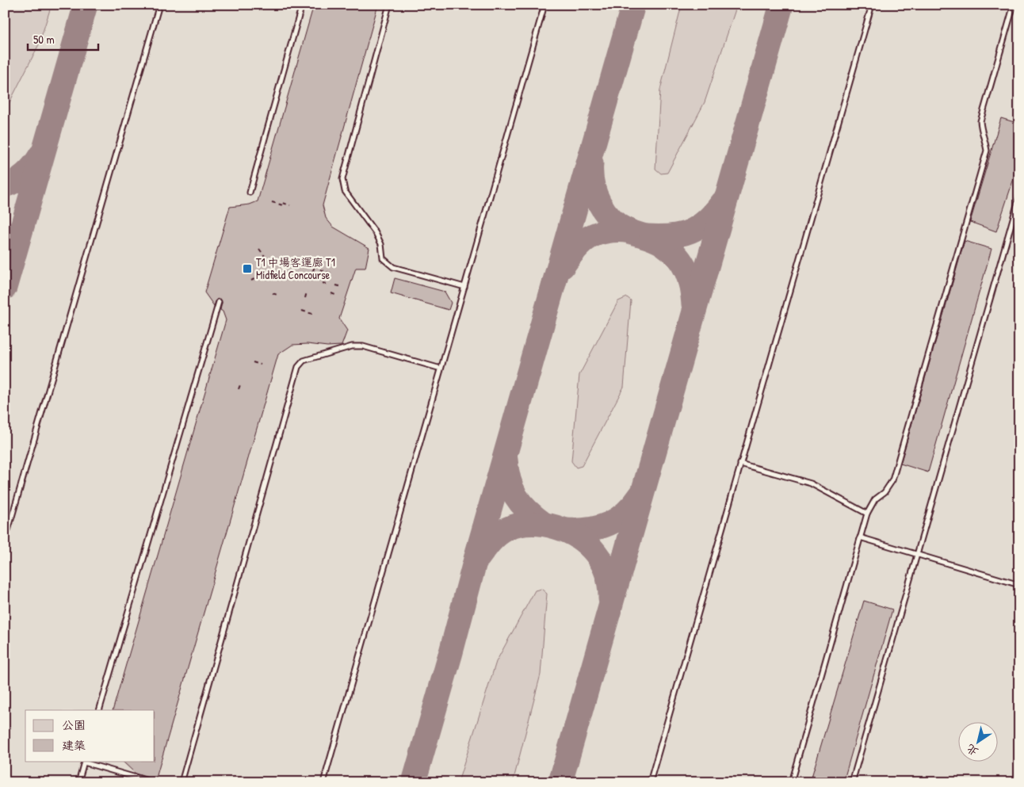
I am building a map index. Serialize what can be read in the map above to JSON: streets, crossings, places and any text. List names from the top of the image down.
{
  "places": {
    "transit": ["T1 中場客運廊 T1 Midfield Concourse"]
  },
  "legend": ["公園", "建築"],
  "scale_bar": "50 m",
  "north": "bottom left"
}
